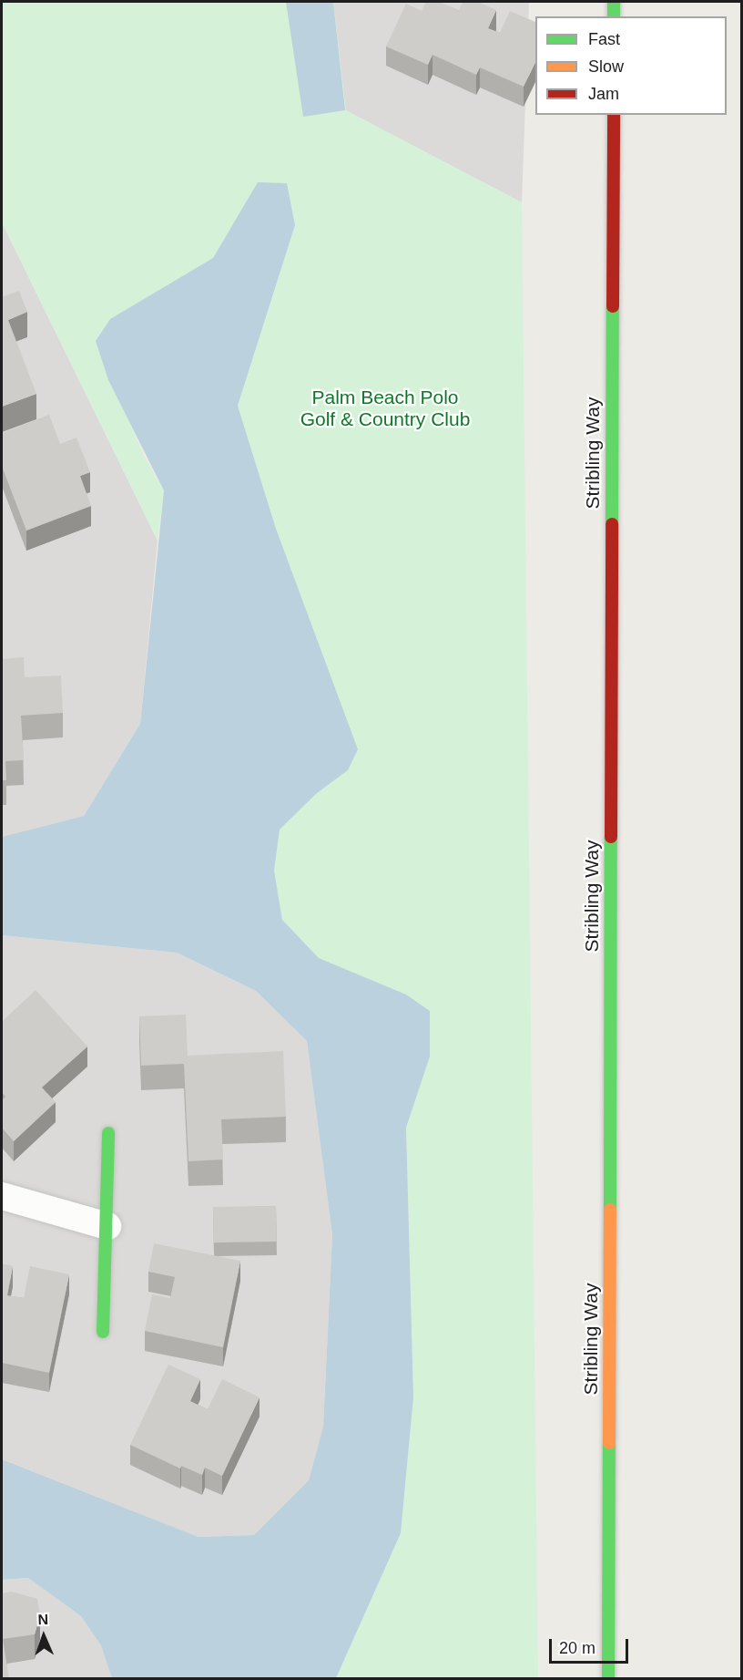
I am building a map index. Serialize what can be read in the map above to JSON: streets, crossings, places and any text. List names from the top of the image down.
{
  "streets": {
    "street": ["Stribling Way"]
  },
  "parks": ["Palm Beach Polo Golf & Country Club"],
  "legend": ["Fast", "Slow", "Jam"],
  "scale_bar": "20 m",
  "north": "top"
}
